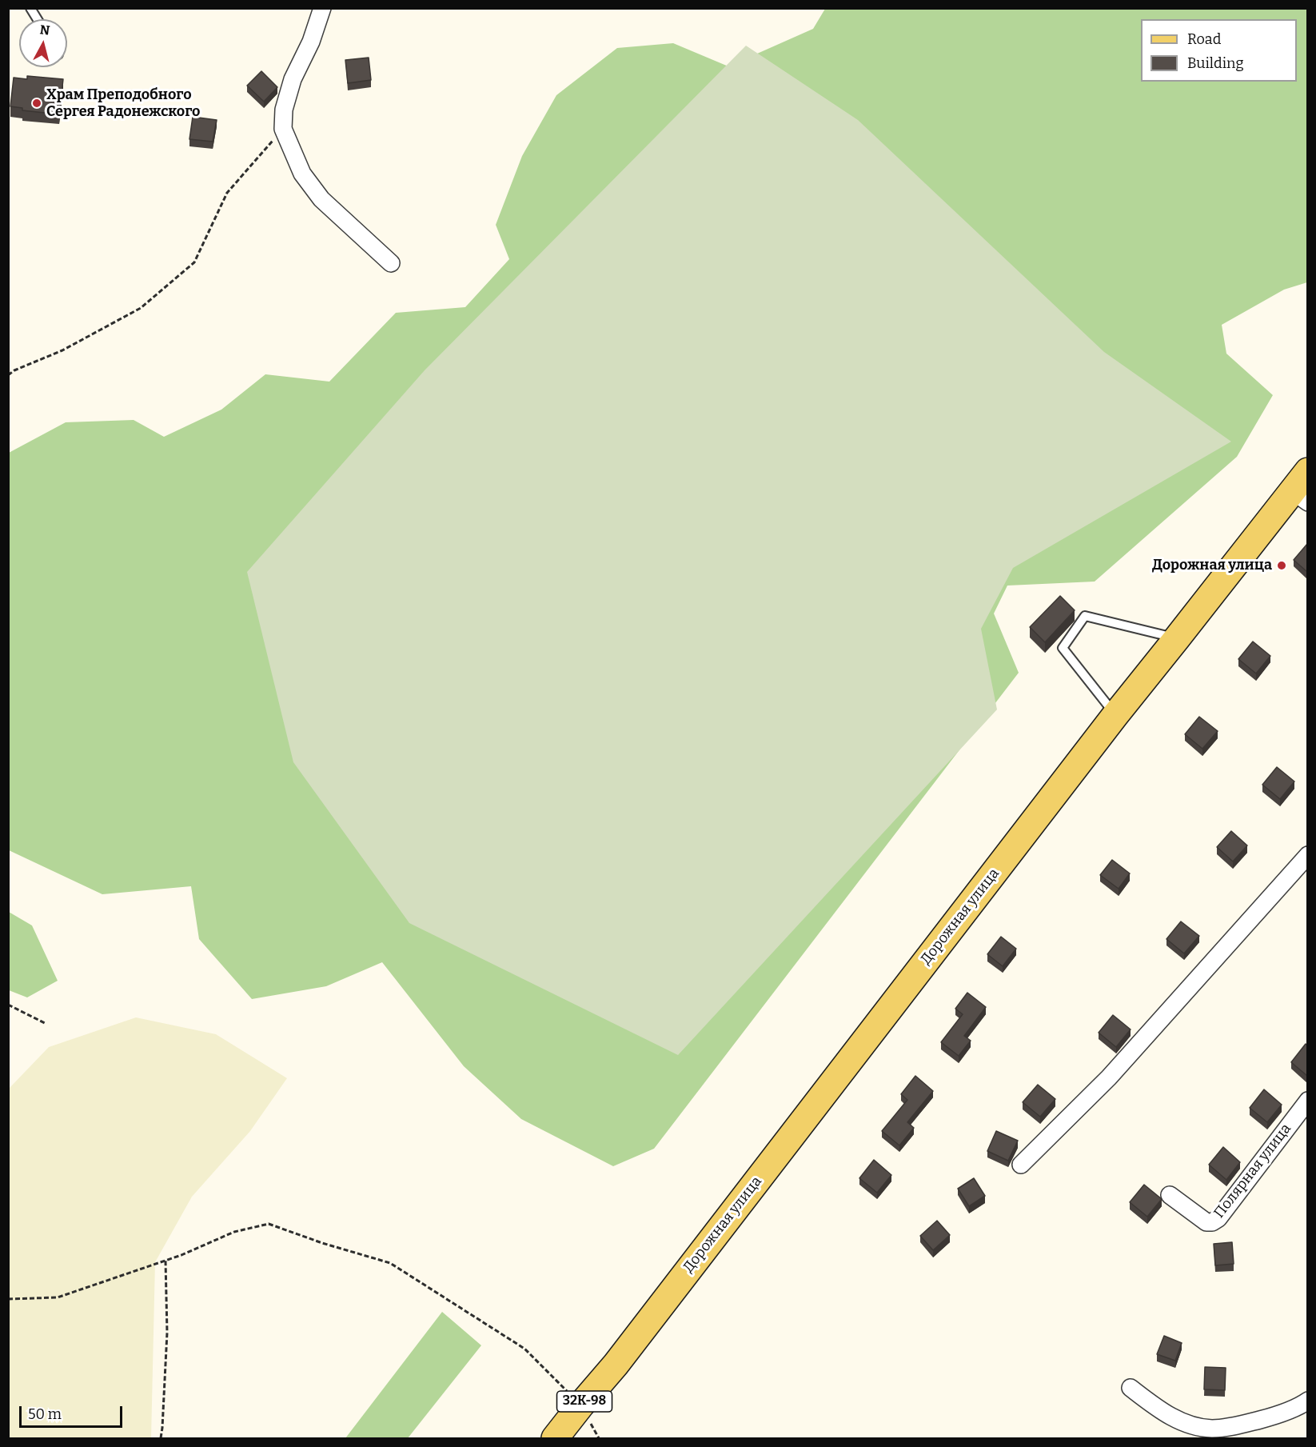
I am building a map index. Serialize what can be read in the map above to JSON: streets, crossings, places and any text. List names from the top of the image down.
{
  "streets": {
    "main road": ["Дорожная улица", "32К-98"],
    "street": ["Полярная улица"]
  },
  "crossings": [
    ["Дорожная улица", "32К-98"]
  ],
  "places": ["Храм Преподобного Сергея Радонежского", "Дорожная улица"],
  "legend": ["Road", "Building"],
  "scale_bar": "50 m",
  "north": "top"
}
